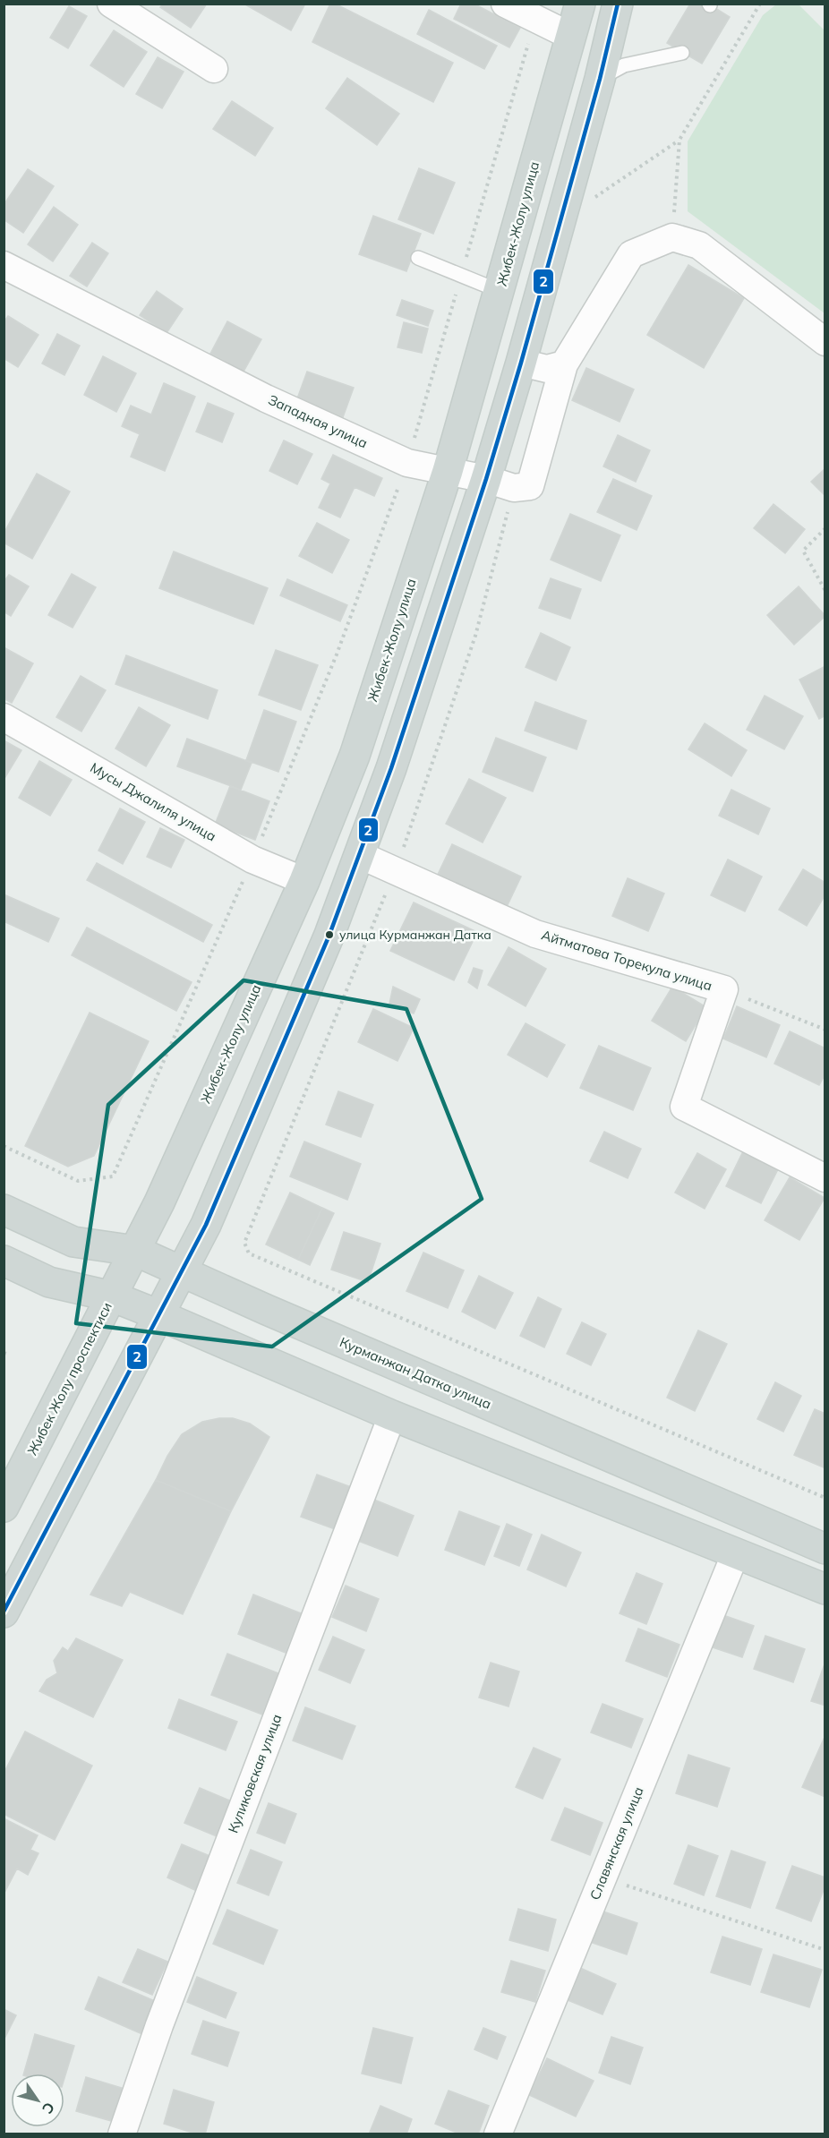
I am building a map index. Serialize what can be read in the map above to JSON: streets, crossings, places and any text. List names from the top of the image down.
{
  "streets": {
    "main road": ["Жибек-Жолу улица", "Курманжан Датка улица", "Жибек Жолу проспектиси"],
    "street": [
      "Западная улица",
      "Мусы Джалиля улица",
      "Айтматова Торекула улица",
      "Куликовская улица",
      "Славянская улица"
    ]
  },
  "crossings": [
    ["Жибек-Жолу улица", "Западная улица"],
    ["Жибек-Жолу улица", "Мусы Джалиля улица"],
    ["Жибек-Жолу улица", "Курманжан Датка улица"],
    ["Жибек-Жолу улица", "Жибек Жолу проспектиси"],
    ["Курманжан Датка улица", "Жибек Жолу проспектиси"]
  ],
  "places": ["улица Курманжан Датка"],
  "lines": ["transit line 2"],
  "north": "bottom right"
}
